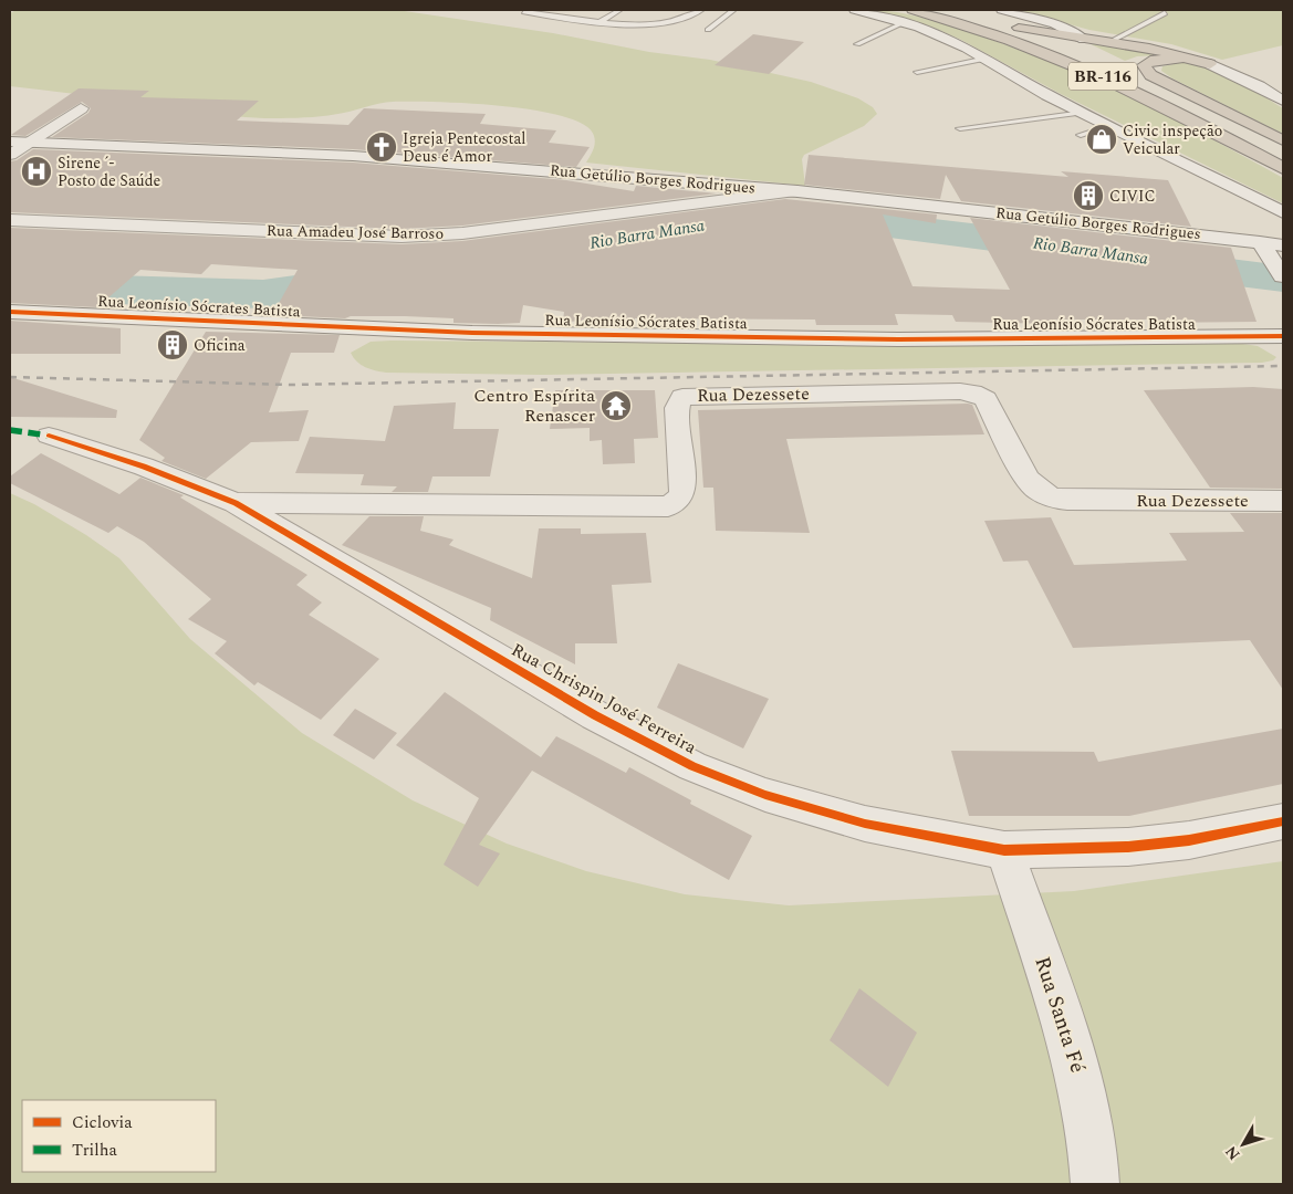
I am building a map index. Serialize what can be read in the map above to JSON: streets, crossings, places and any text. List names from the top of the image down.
{
  "streets": {
    "highway": ["BR-116"],
    "street": [
      "Rua Getúlio Borges Rodrigues",
      "Rua Amadeu José Barroso",
      "Rua Leonísio Sócrates Batista",
      "Rua Dezessete",
      "Rua Chrispin José Ferreira",
      "Rua Santa Fé"
    ]
  },
  "crossings": [
    ["Rua Getúlio Borges Rodrigues", "Rua Amadeu José Barroso"],
    ["Rua Dezessete", "Rua Chrispin José Ferreira"],
    ["Rua Chrispin José Ferreira", "Rua Santa Fé"]
  ],
  "water": ["Rio Barra Mansa"],
  "places": {
    "shop": ["Civic inspeção Veicular"],
    "church": ["Igreja Pentecostal Deus é Amor"],
    "hospital": ["Sirene ´- Posto de Saúde"],
    "building": ["CIVIC", "Oficina"],
    "temple": ["Centro Espírita Renascer"]
  },
  "legend": ["Ciclovia", "Trilha"],
  "north": "bottom left"
}
